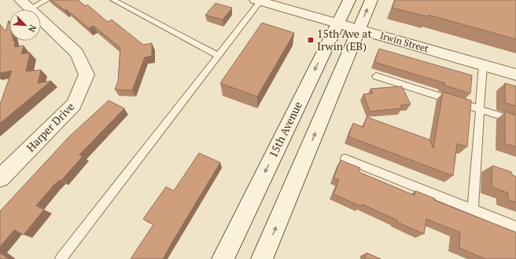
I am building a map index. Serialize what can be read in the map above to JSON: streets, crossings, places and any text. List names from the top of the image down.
{
  "streets": {
    "main road": ["Irwin Street", "Harper Drive", "15th Avenue"]
  },
  "crossings": [
    ["Irwin Street", "15th Avenue"]
  ],
  "places": {
    "transit": ["15th Ave at Irwin (EB)"]
  },
  "north": "bottom right"
}
